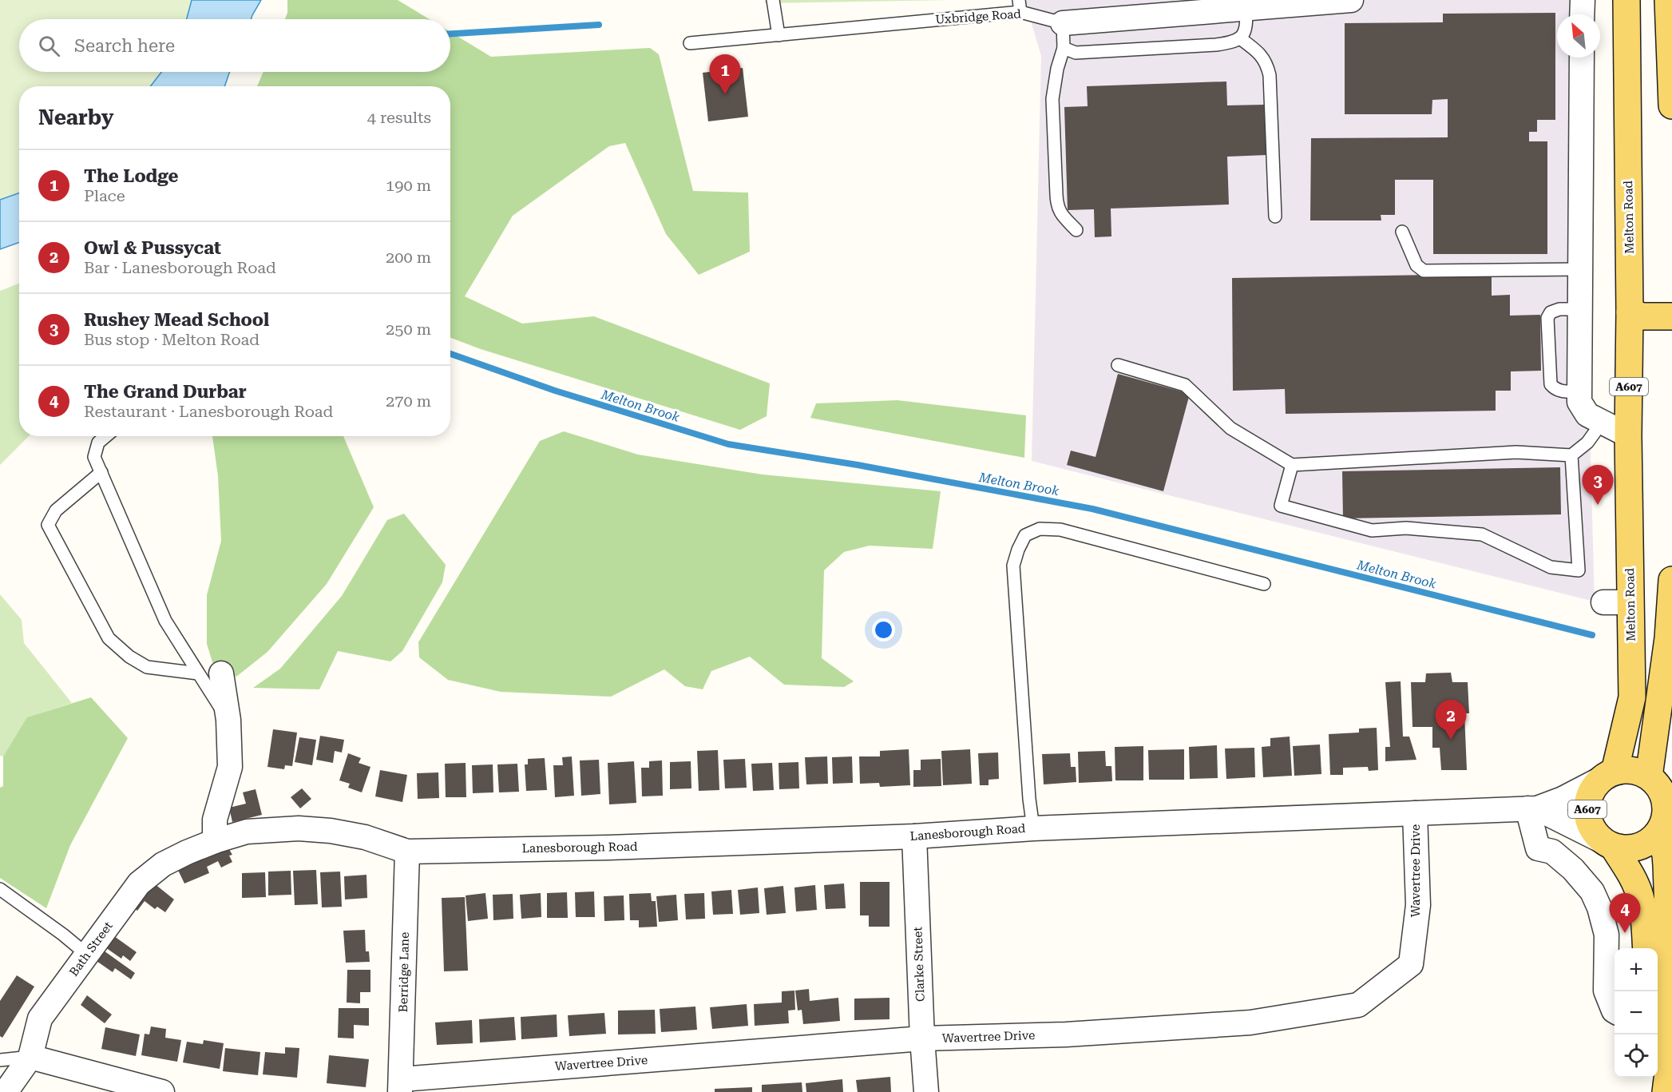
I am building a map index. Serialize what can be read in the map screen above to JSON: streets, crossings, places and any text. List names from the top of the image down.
{
  "streets": {
    "main road": ["Melton Road", "A607"],
    "street": [
      "Uxbridge Road",
      "Lanesborough Road",
      "Wavertree Drive",
      "Bath Street",
      "Clarke Street",
      "Berridge Lane"
    ]
  },
  "crossings": [
    ["Melton Road", "A607"],
    ["Melton Road", "Lanesborough Road"],
    ["A607", "Lanesborough Road"],
    ["Lanesborough Road", "Wavertree Drive"],
    ["Lanesborough Road", "Bath Street"],
    ["Lanesborough Road", "Clarke Street"],
    ["Lanesborough Road", "Berridge Lane"],
    ["Wavertree Drive", "Clarke Street"],
    ["Wavertree Drive", "Berridge Lane"],
    ["Bath Street", "Berridge Lane"]
  ],
  "water": ["Melton Brook"],
  "north": "top left",
  "page": {
    "search": "Search here",
    "pins": [
      "1",
      "3",
      "2",
      "4"
    ],
    "heading": ["Nearby", "4 results"],
    "list": [
      {
        "mark": "1",
        "name": "The Lodge",
        "note": "Place",
        "value": "190 m"
      },
      {
        "mark": "2",
        "name": "Owl & Pussycat",
        "note": "Bar · Lanesborough Road",
        "value": "200 m"
      },
      {
        "mark": "3",
        "name": "Rushey Mead School",
        "note": "Bus stop · Melton Road",
        "value": "250 m"
      },
      {
        "mark": "4",
        "name": "The Grand Durbar",
        "note": "Restaurant · Lanesborough Road",
        "value": "270 m"
      }
    ],
    "map_buttons": ["+", "−"]
  }
}
